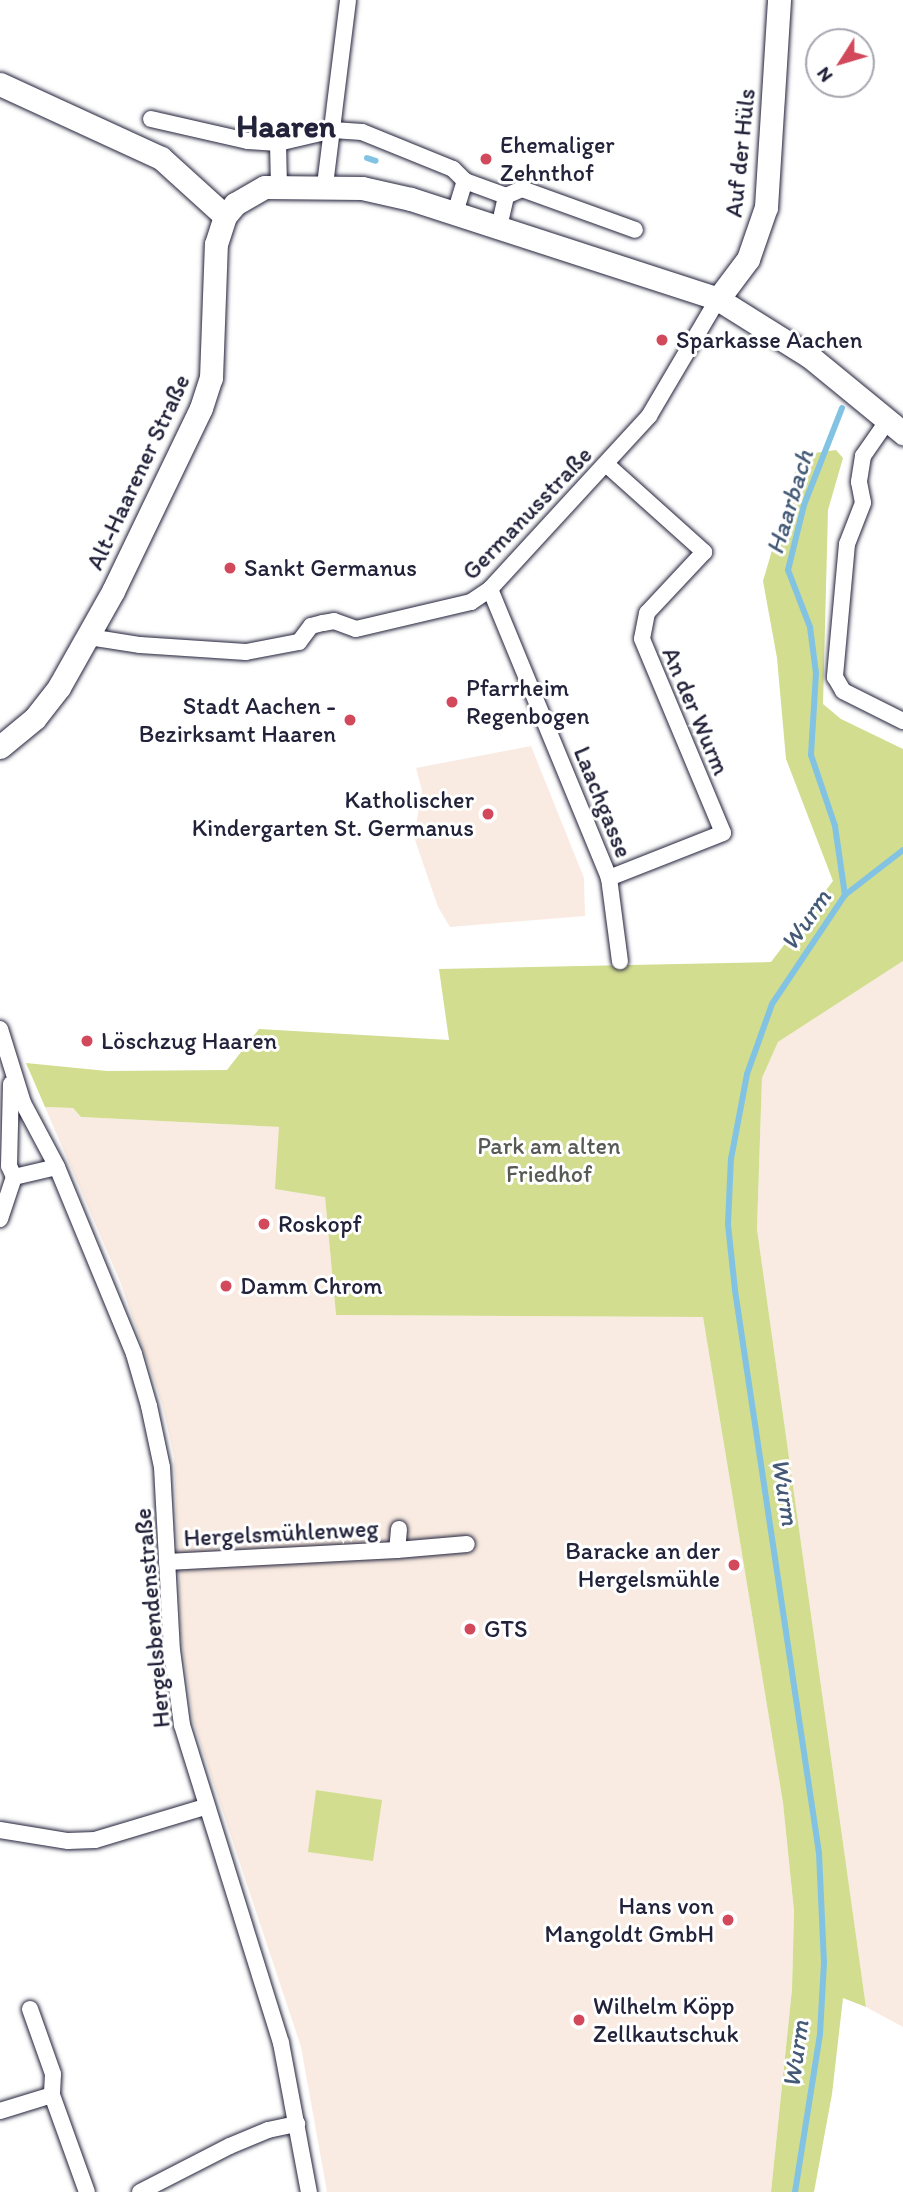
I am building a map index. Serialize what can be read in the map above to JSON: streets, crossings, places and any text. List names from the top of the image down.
{
  "streets": {
    "main road": ["Auf der Hüls", "Alt-Haarener Straße"],
    "street": [
      "Germanusstraße",
      "An der Wurm",
      "Laachgasse",
      "Hergelsmühlenweg",
      "Hergelsbendenstraße"
    ]
  },
  "crossings": [
    ["Auf der Hüls", "Germanusstraße"],
    ["Alt-Haarener Straße", "Germanusstraße"],
    ["Germanusstraße", "An der Wurm"],
    ["Germanusstraße", "Laachgasse"],
    ["An der Wurm", "Laachgasse"],
    ["Hergelsmühlenweg", "Hergelsbendenstraße"]
  ],
  "districts": ["Haaren"],
  "water": ["Haarbach", "Wurm"],
  "parks": ["Park am alten Friedhof"],
  "places": [
    "Ehemaliger Zehnthof",
    "Sparkasse Aachen",
    "Sankt Germanus",
    "Pfarrheim Regenbogen",
    "Stadt Aachen - Bezirksamt Haaren",
    "Katholischer Kindergarten St. Germanus",
    "Löschzug Haaren",
    "Roskopf",
    "Damm Chrom",
    "Baracke an der Hergelsmühle",
    "GTS",
    "Hans von Mangoldt GmbH",
    "Wilhelm Köpp Zellkautschuk"
  ],
  "north": "bottom left"
}
